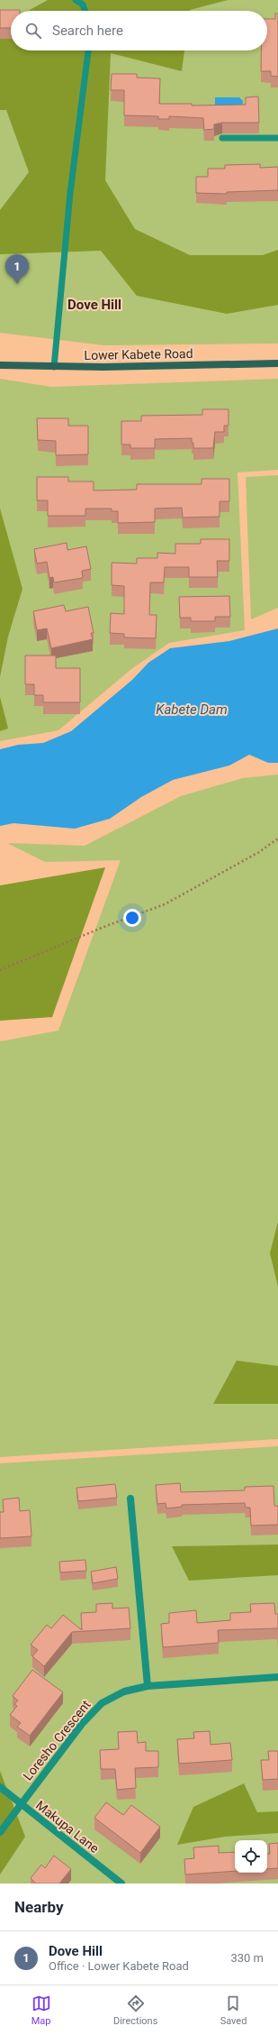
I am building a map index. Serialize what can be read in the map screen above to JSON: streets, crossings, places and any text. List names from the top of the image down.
{
  "streets": {
    "main road": ["Lower Kabete Road"],
    "street": ["Loresho Crescent", "Makupa Lane"]
  },
  "crossings": [
    ["Loresho Crescent", "Makupa Lane"]
  ],
  "districts": ["Dove Hill"],
  "water": ["Kabete Dam"],
  "page": {
    "search": "Search here",
    "pins": "1",
    "heading": "Nearby",
    "list": [
      {
        "mark": "1",
        "name": "Dove Hill",
        "note": "Office · Lower Kabete Road",
        "value": "330 m"
      }
    ],
    "nav": ["Map", "Directions", "Saved"]
  }
}
